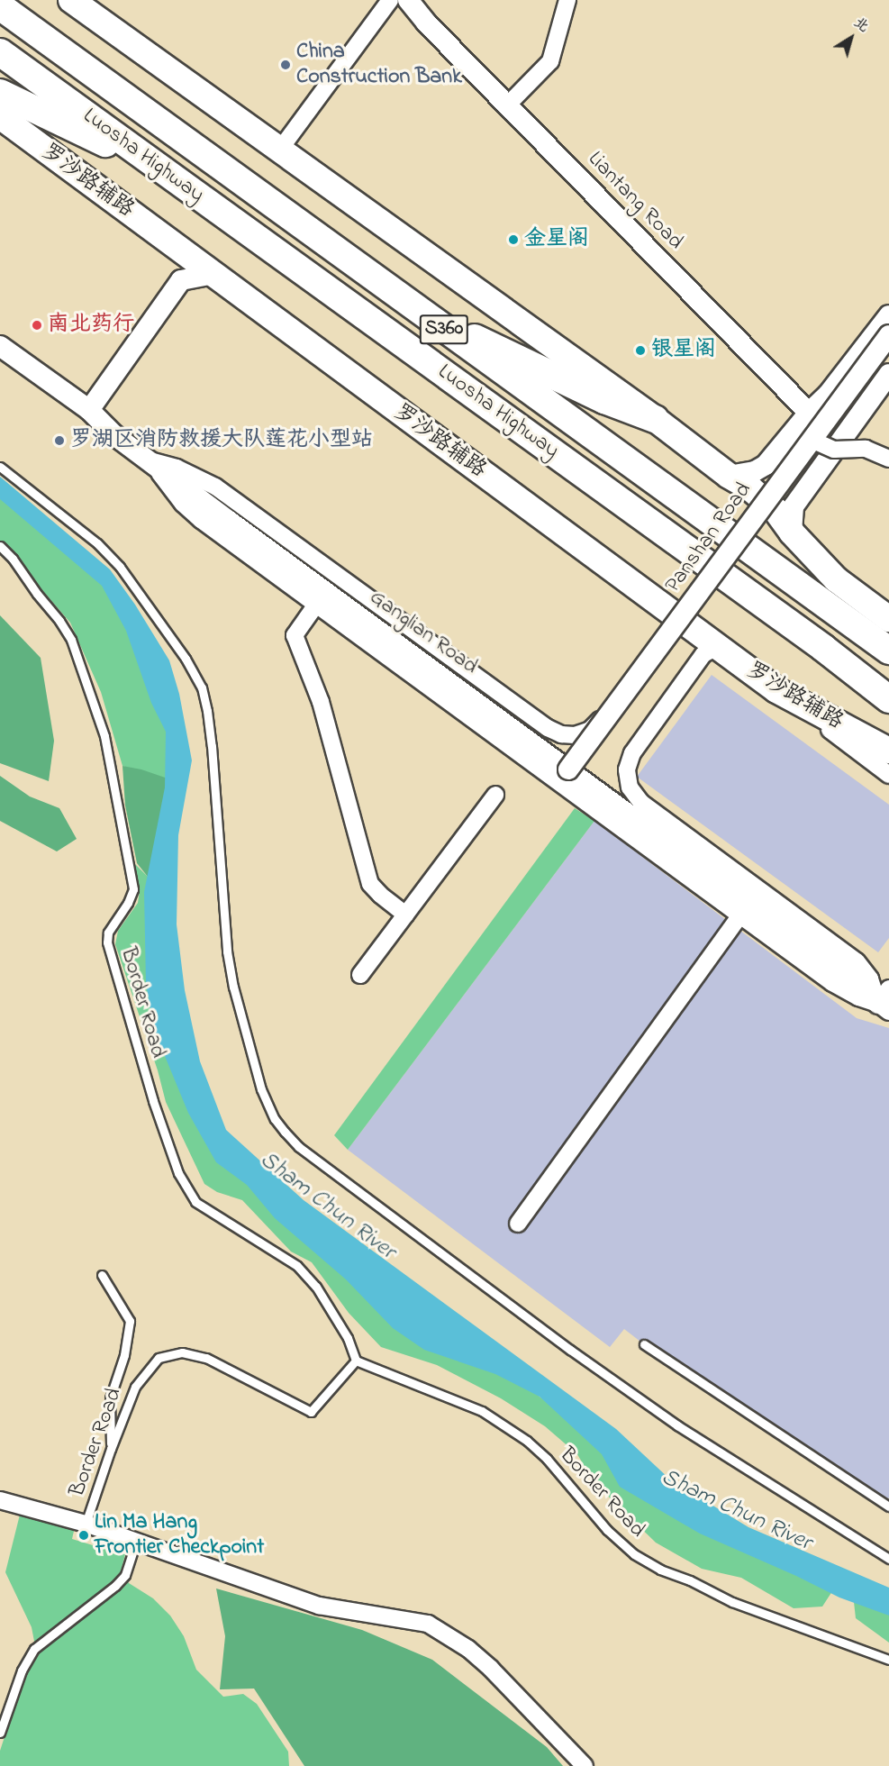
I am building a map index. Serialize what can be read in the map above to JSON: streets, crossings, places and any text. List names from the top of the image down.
{
  "streets": {
    "highway": ["Luosha Highway", "S360"],
    "main road": ["罗沙路辅路"],
    "street": ["Liantang Road", "Panshan Road", "Ganglian Road"],
    "lane": ["Border Road"]
  },
  "crossings": [
    ["Liantang Road", "Panshan Road"],
    ["Panshan Road", "Ganglian Road"]
  ],
  "water": ["Sham Chun River"],
  "places": [
    "China Construction Bank",
    "金星阁",
    "南北药行",
    "银星阁",
    "罗湖区消防救援大队莲花小型站",
    "Lin Ma Hang Frontier Checkpoint"
  ],
  "north": "top right"
}
